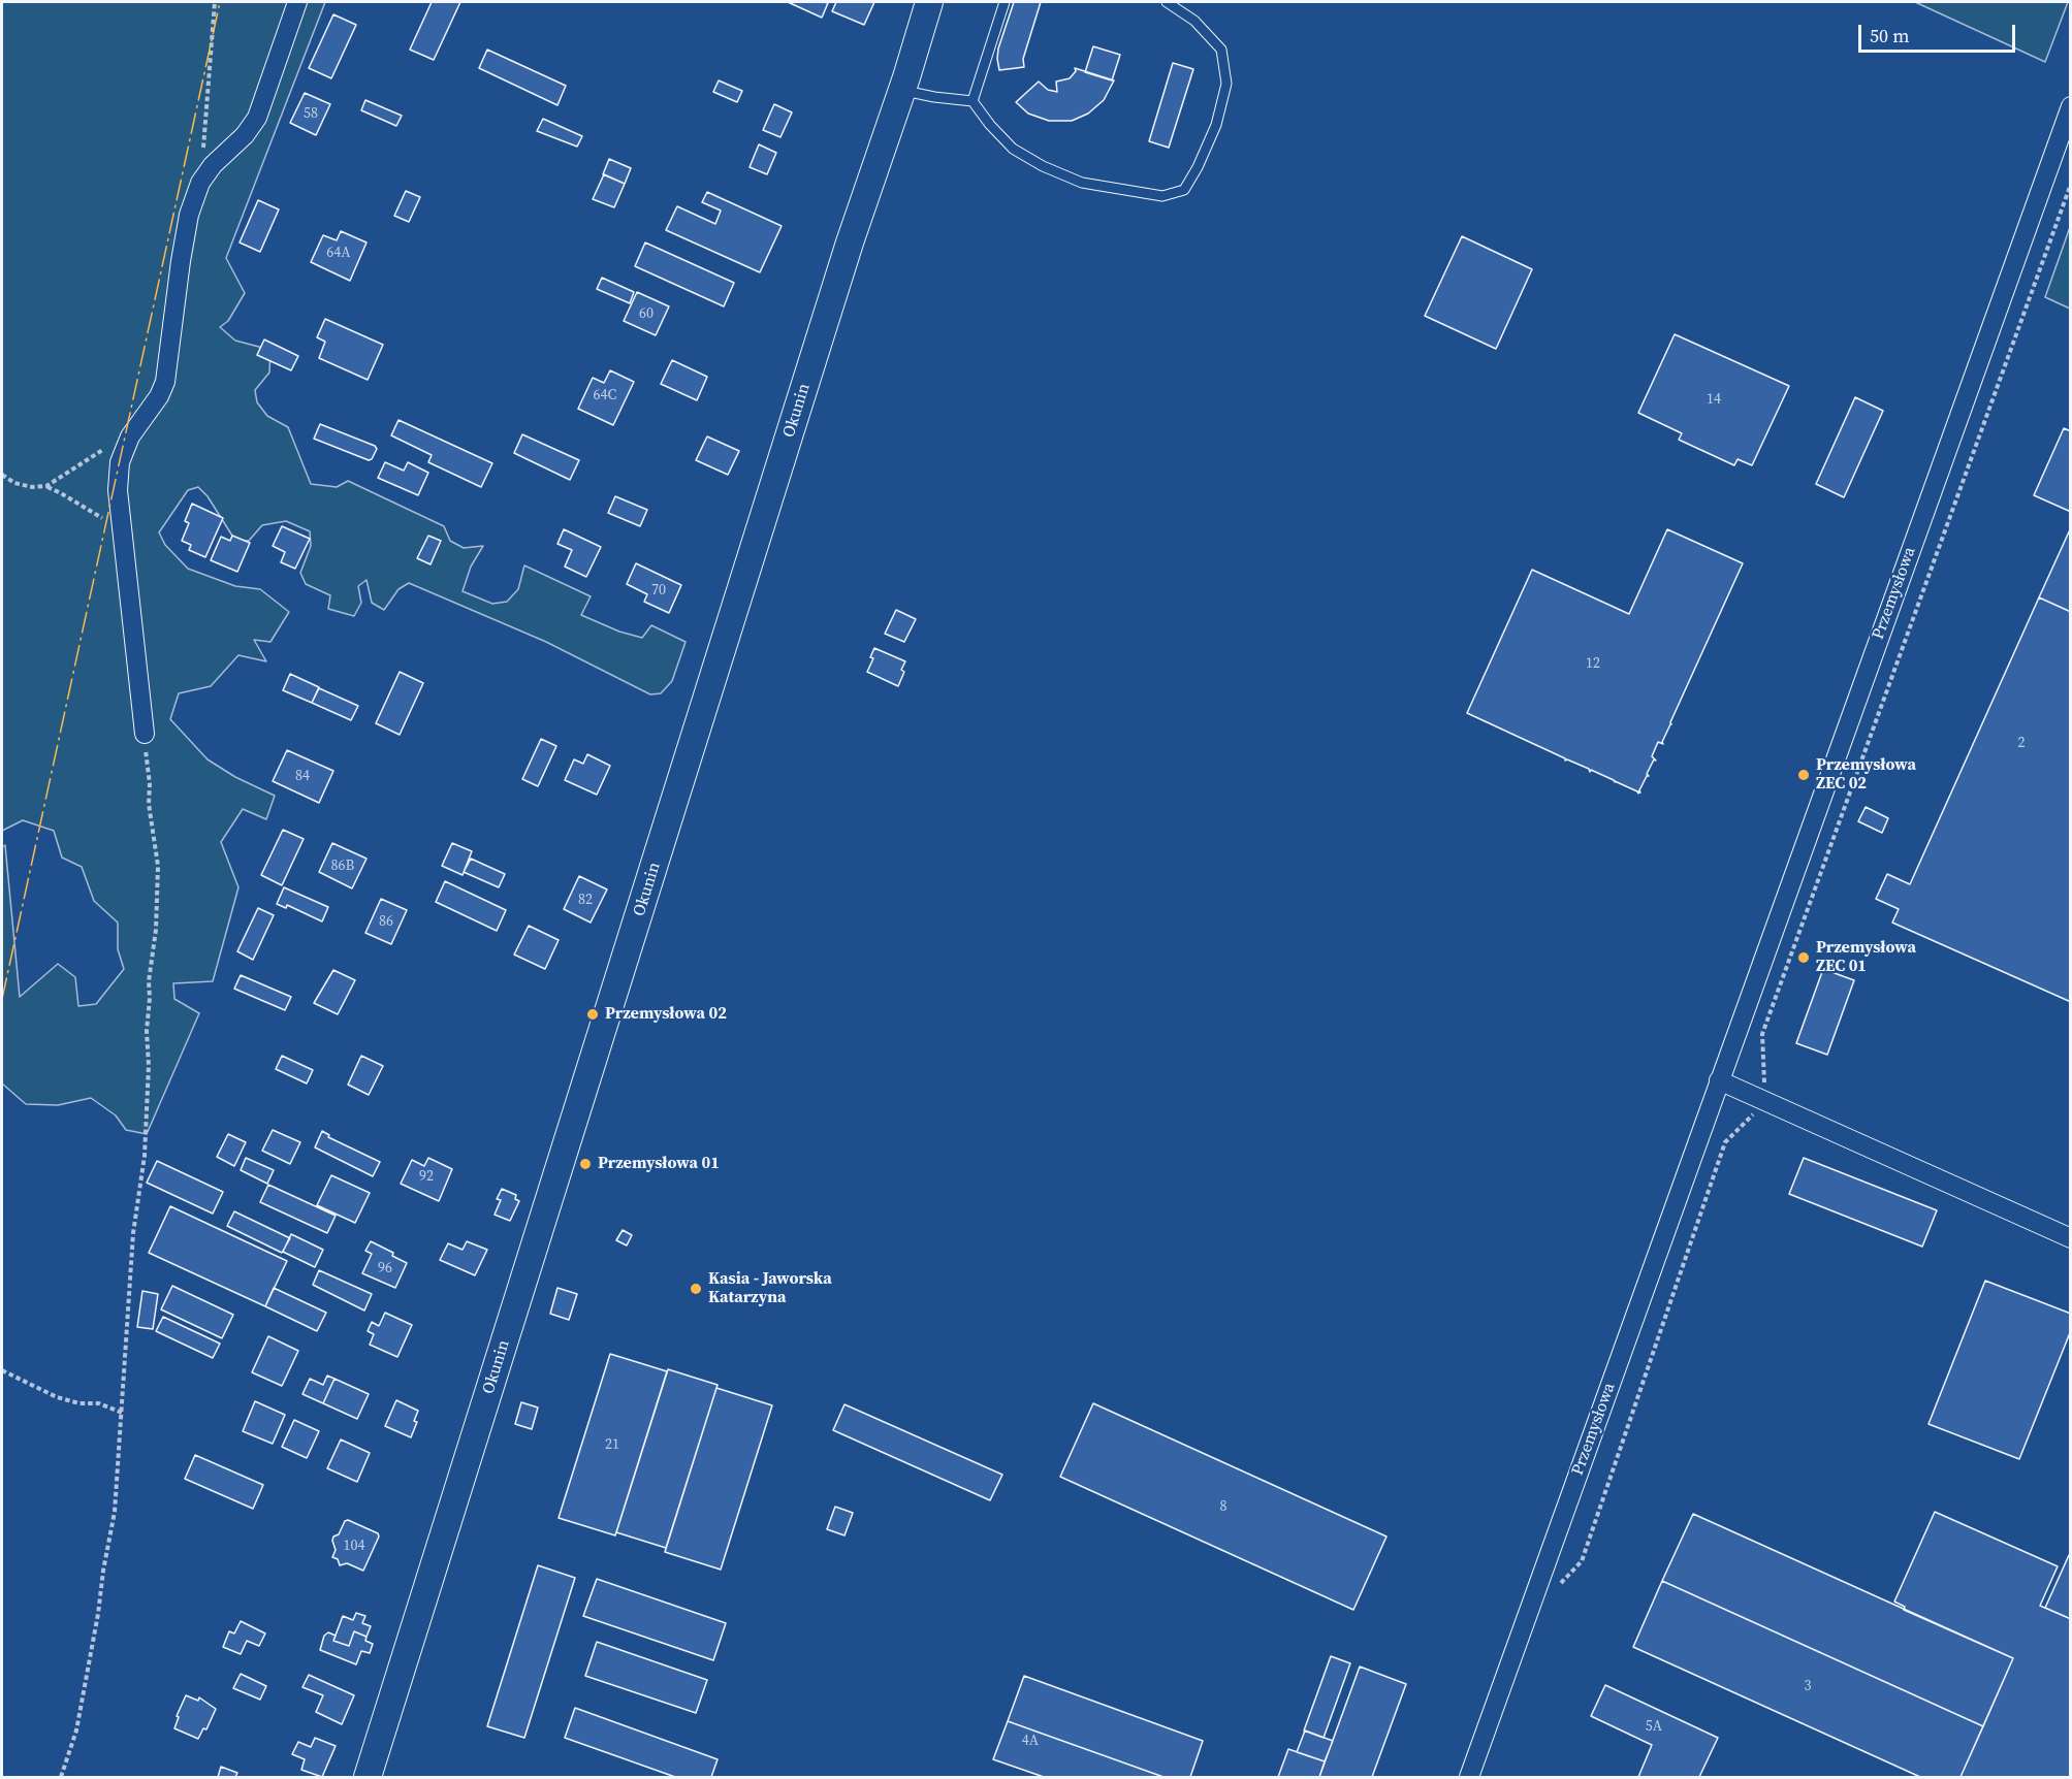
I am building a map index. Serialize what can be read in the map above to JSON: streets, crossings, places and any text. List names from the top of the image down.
{
  "streets": {
    "main road": ["Okunin"],
    "street": ["Przemysłowa"]
  },
  "places": [
    "Przemysłowa ZEC 02",
    "Przemysłowa ZEC 01",
    "Przemysłowa 02",
    "Przemysłowa 01",
    "Kasia - Jaworska Katarzyna"
  ],
  "house_numbers": [
    "58",
    "64A",
    "60",
    "64C",
    "14",
    "70",
    "12",
    "2",
    "84",
    "86B",
    "82",
    "86",
    "92",
    "96",
    "21",
    "8",
    "104",
    "3",
    "5A",
    "4A"
  ],
  "scale_bar": "50 m"
}
